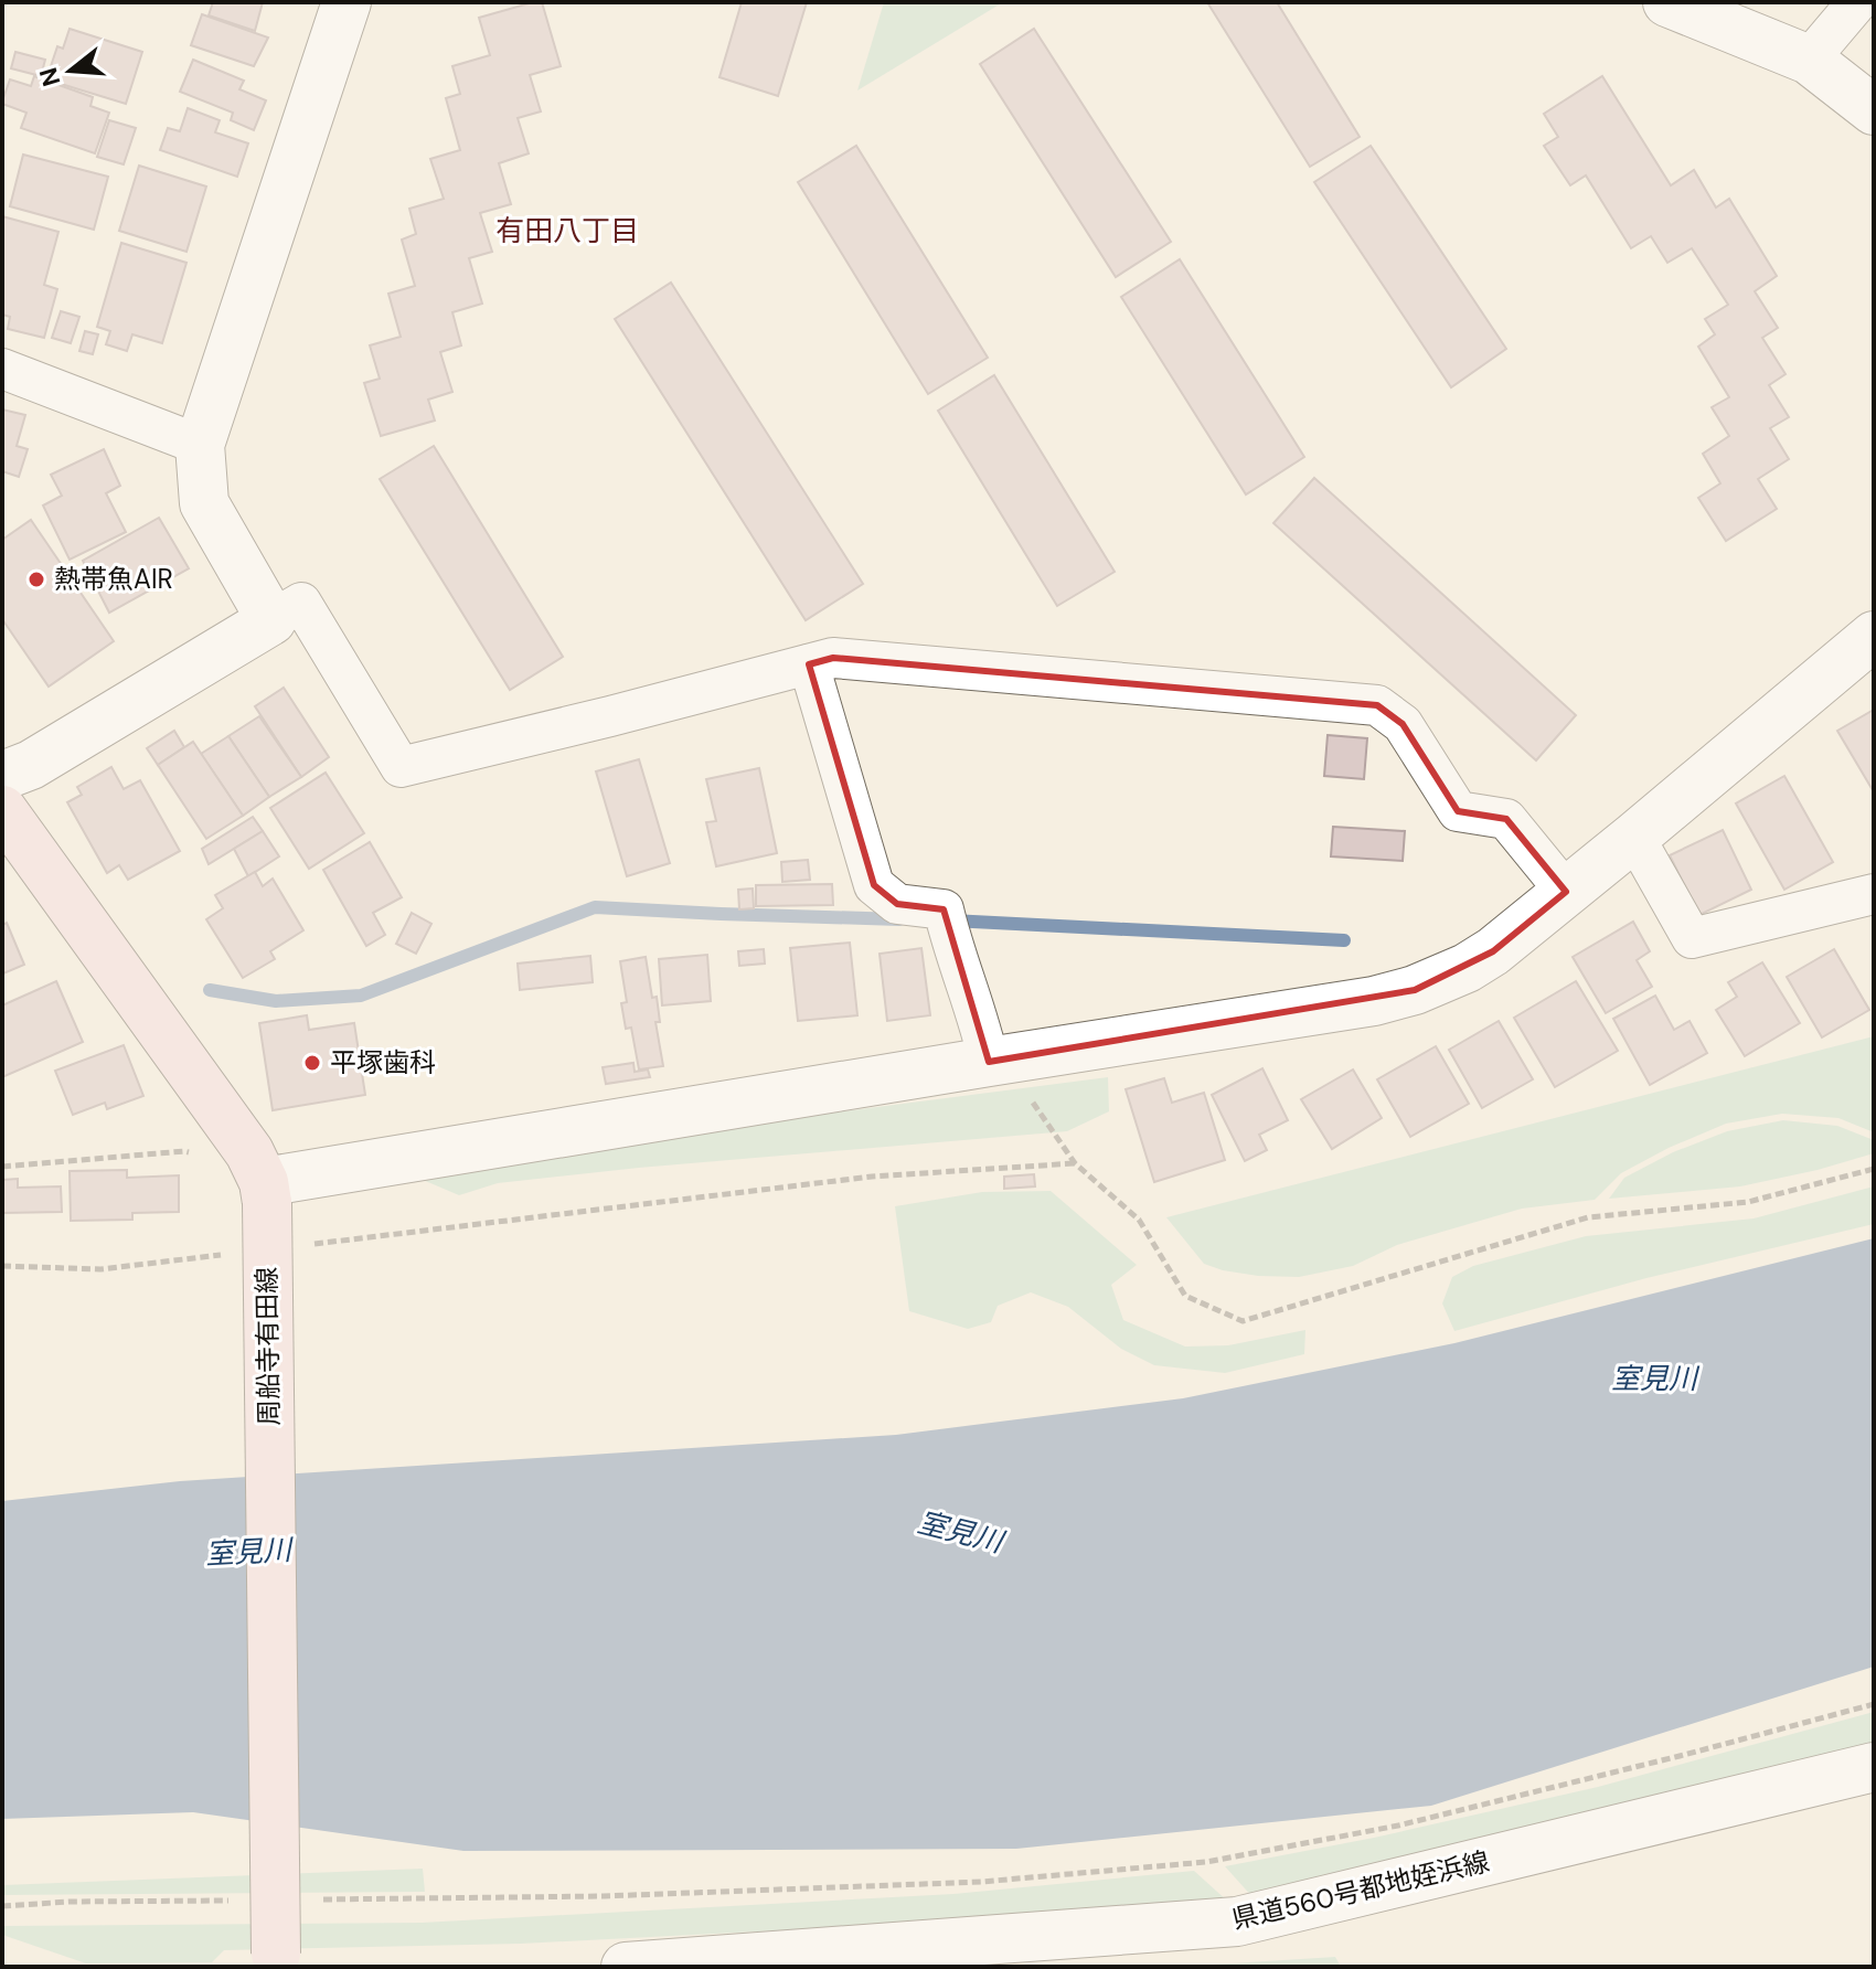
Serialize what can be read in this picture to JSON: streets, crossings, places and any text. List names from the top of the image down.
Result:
{
  "streets": {
    "main road": ["周船寺有田線"],
    "street": ["県道560号都地姪浜線"]
  },
  "districts": ["有田八丁目"],
  "water": ["室見川"],
  "places": ["熱帯魚AIR", "平塚歯科"],
  "north": "left"
}
